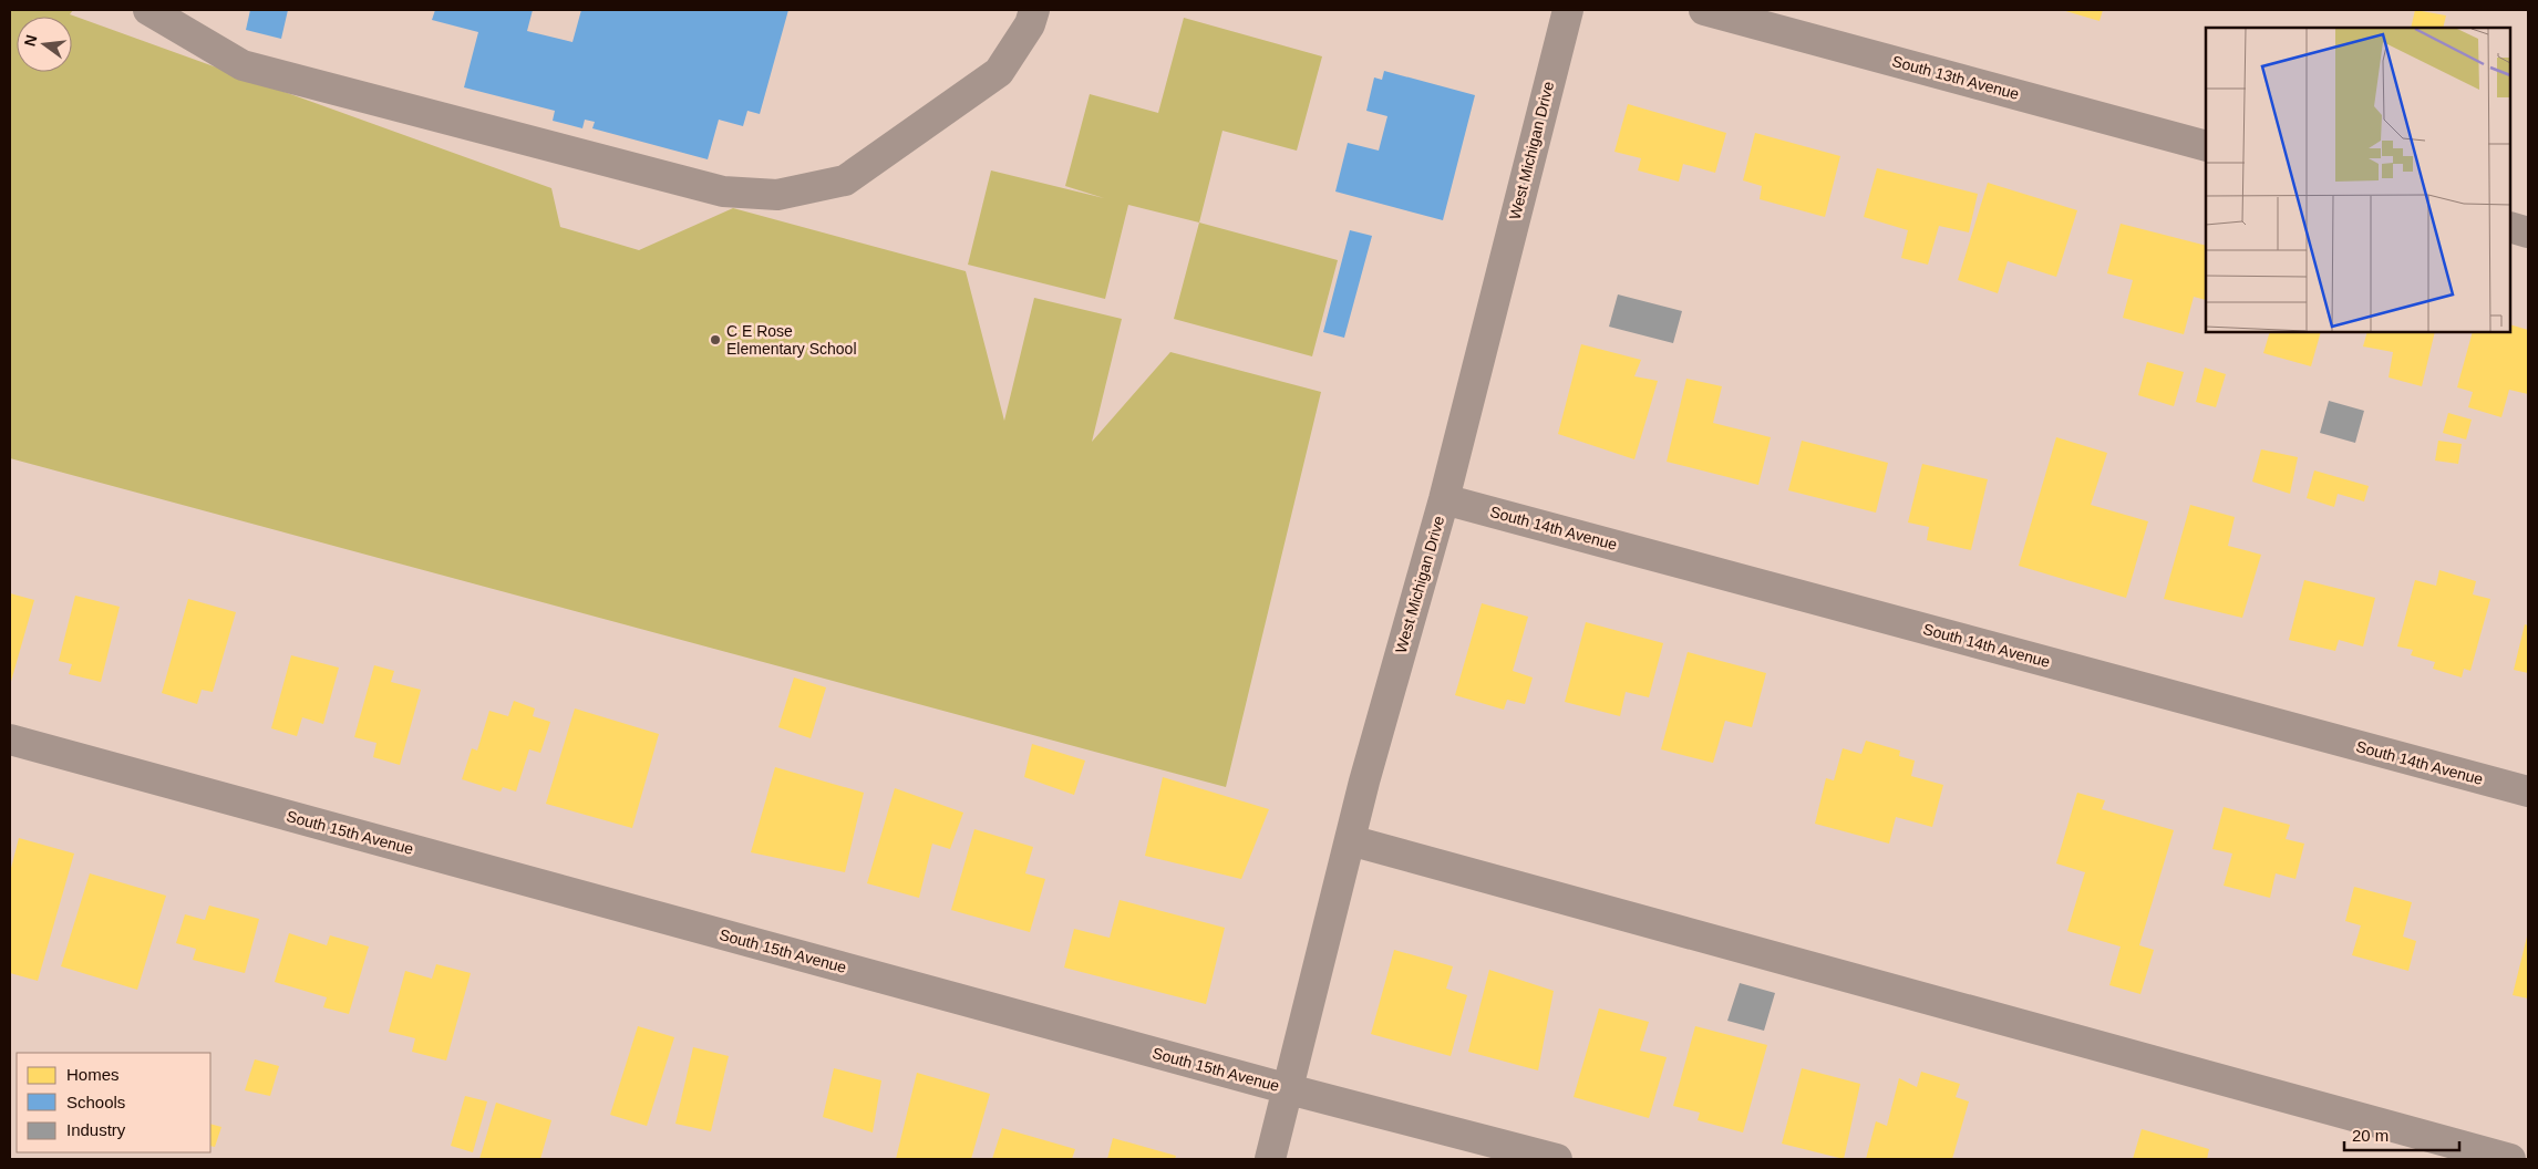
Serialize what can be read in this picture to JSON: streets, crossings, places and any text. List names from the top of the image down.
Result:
{
  "streets": {
    "street": [
      "South 13th Avenue",
      "West Michigan Drive",
      "South 14th Avenue",
      "South 15th Avenue"
    ]
  },
  "crossings": [
    ["West Michigan Drive", "South 14th Avenue"],
    ["West Michigan Drive", "South 15th Avenue"]
  ],
  "places": ["C E Rose Elementary School"],
  "legend": ["Homes", "Schools", "Industry"],
  "scale_bar": "20 m",
  "north": "left"
}
